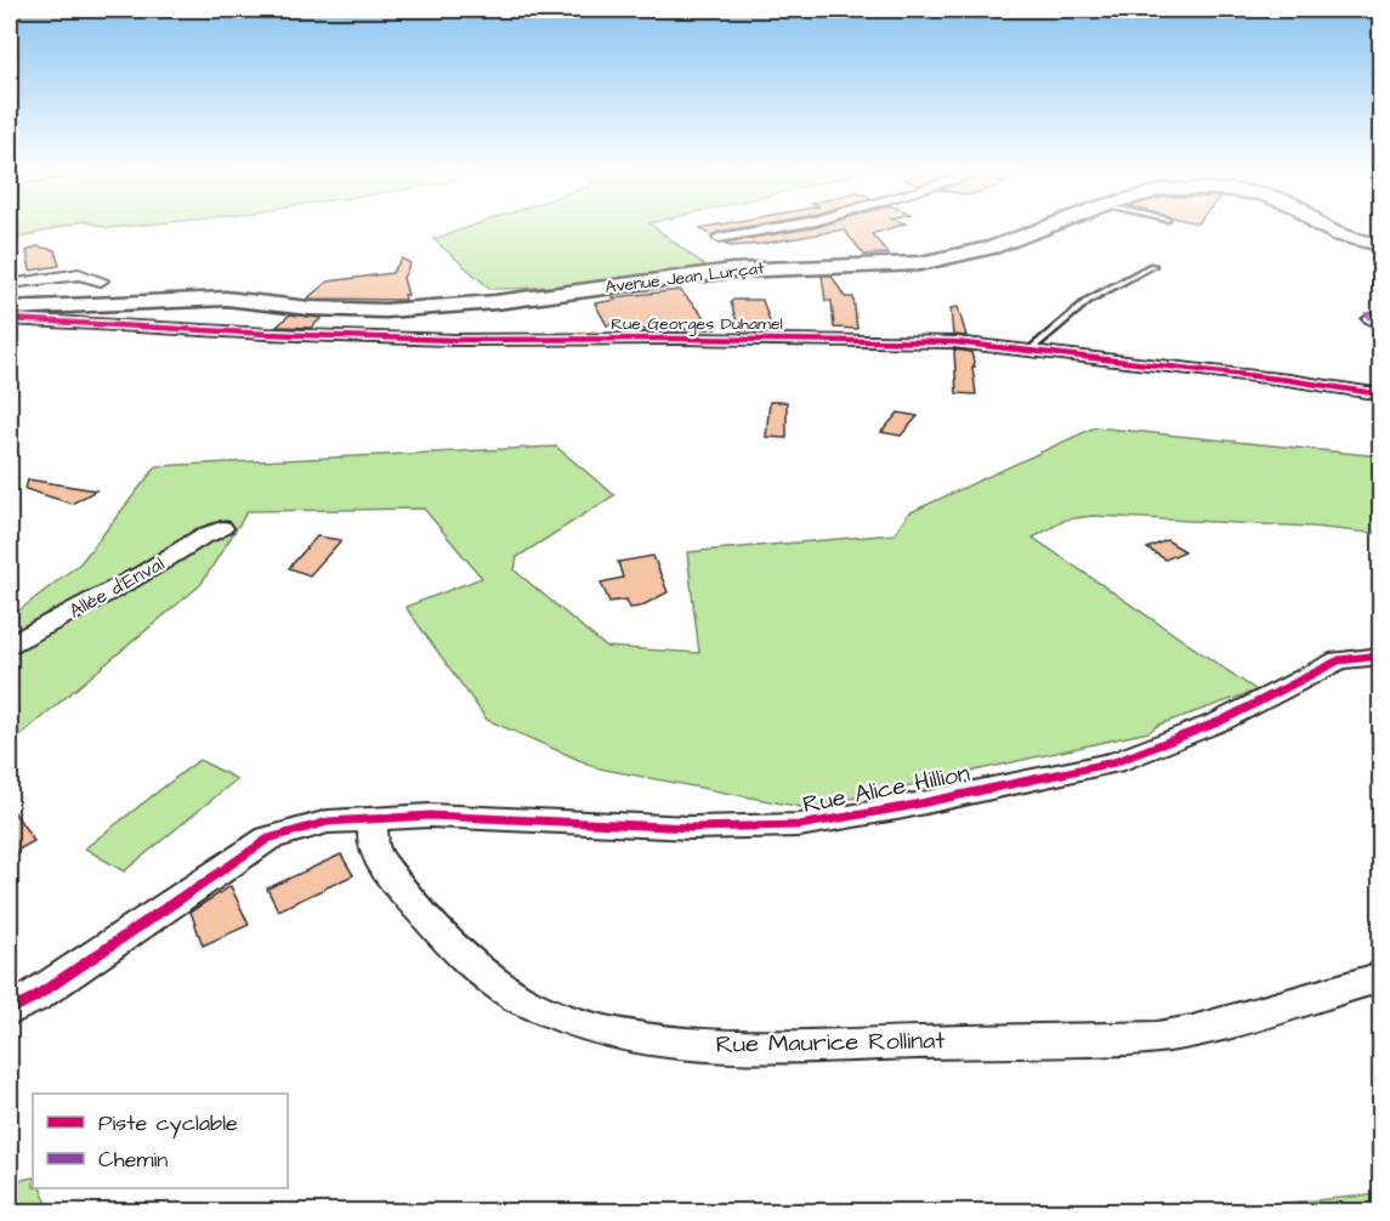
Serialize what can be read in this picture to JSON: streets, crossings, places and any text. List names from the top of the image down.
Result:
{
  "streets": {
    "main road": ["Avenue Jean Lurçat"],
    "street": [
      "Rue Georges Duhamel",
      "Allée d'Enval",
      "Rue Alice Hillion",
      "Rue Maurice Rollinat"
    ]
  },
  "crossings": [
    ["Rue Alice Hillion", "Rue Maurice Rollinat"]
  ],
  "legend": ["Piste cyclable", "Chemin"]
}
